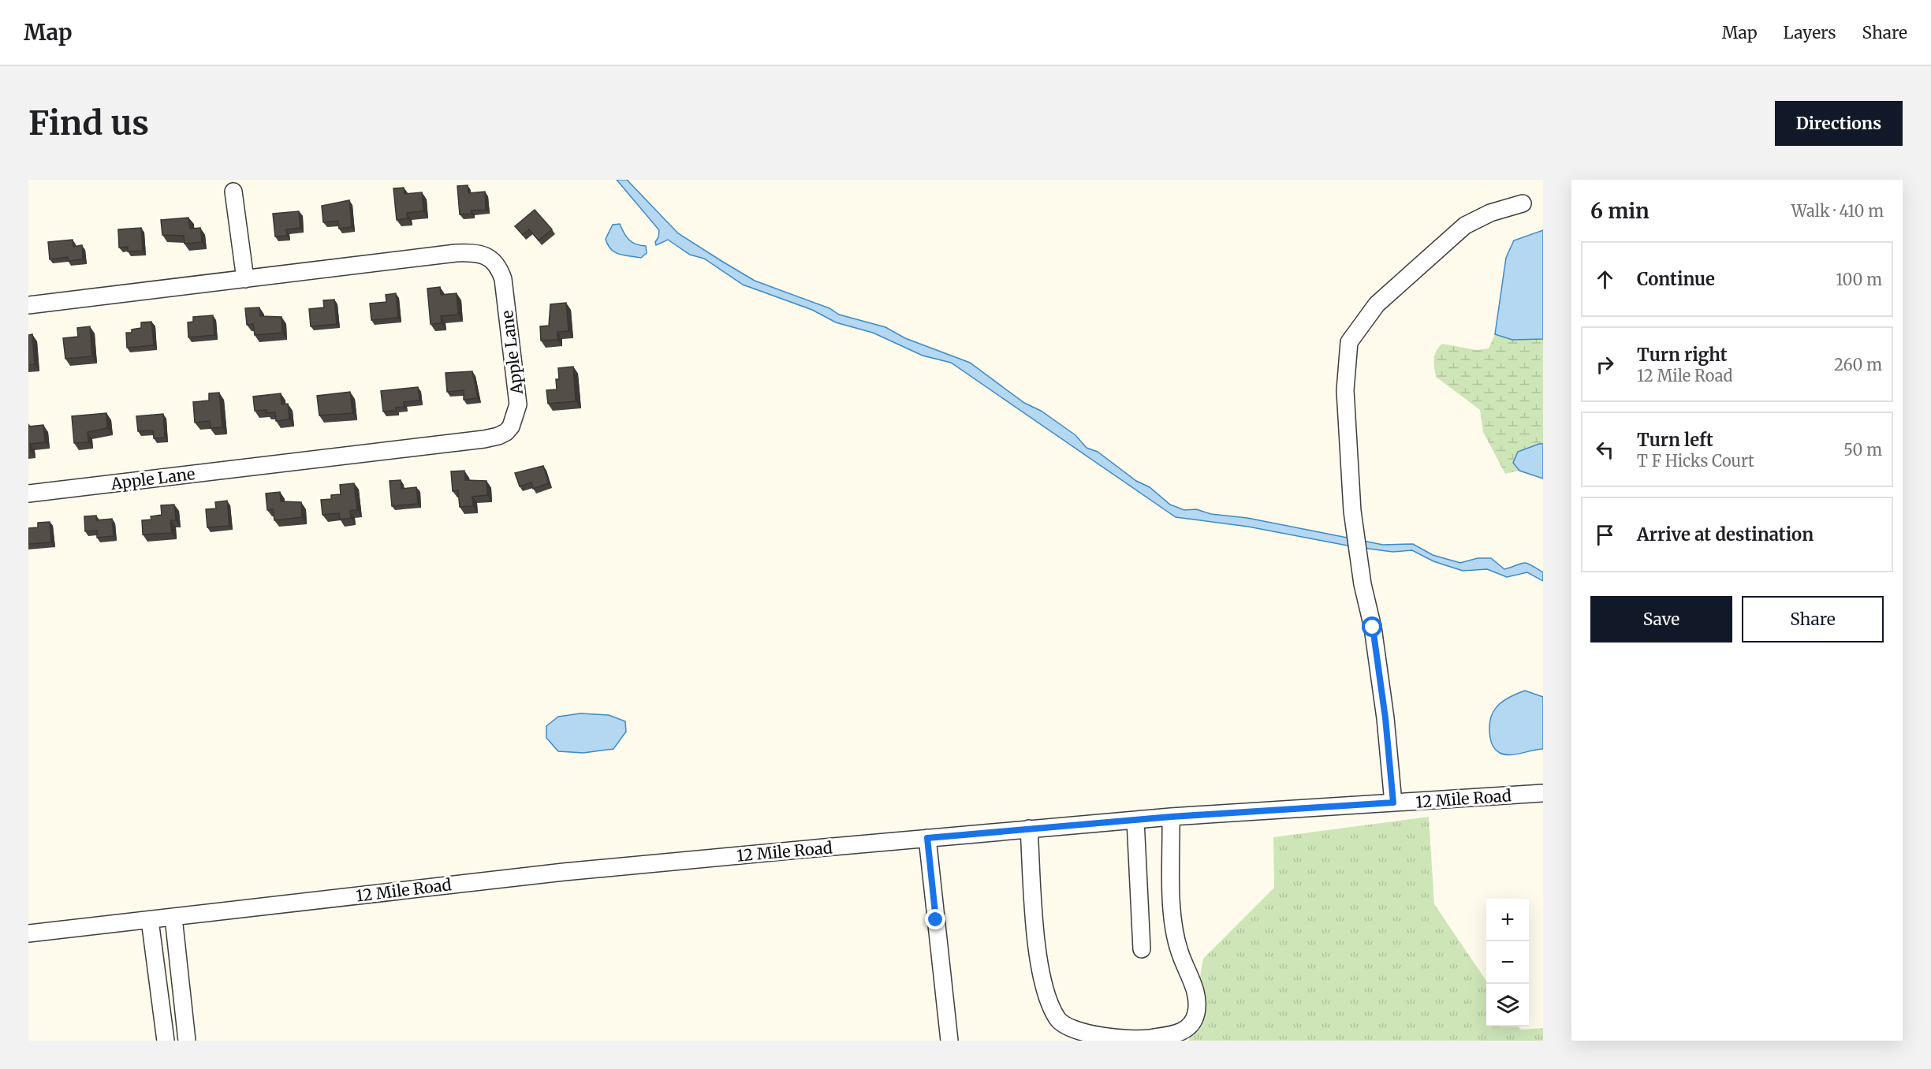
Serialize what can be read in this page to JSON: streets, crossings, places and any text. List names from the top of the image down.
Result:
{
  "streets": {
    "street": ["Apple Lane", "12 Mile Road"]
  },
  "page": {
    "header": "Map",
    "nav": ["Map", "Layers", "Share"],
    "buttons": [
      "Directions",
      ["Save", "Share"]
    ],
    "title": "Find us",
    "heading": ["6 min", "Walk · 410 m"],
    "list": [
      ["Continue", "100 m"],
      ["Turn right", "12 Mile Road", "260 m"],
      ["Turn left", "T F Hicks Court", "50 m"],
      "Arrive at destination"
    ],
    "map_buttons": ["+", "−"]
  }
}
